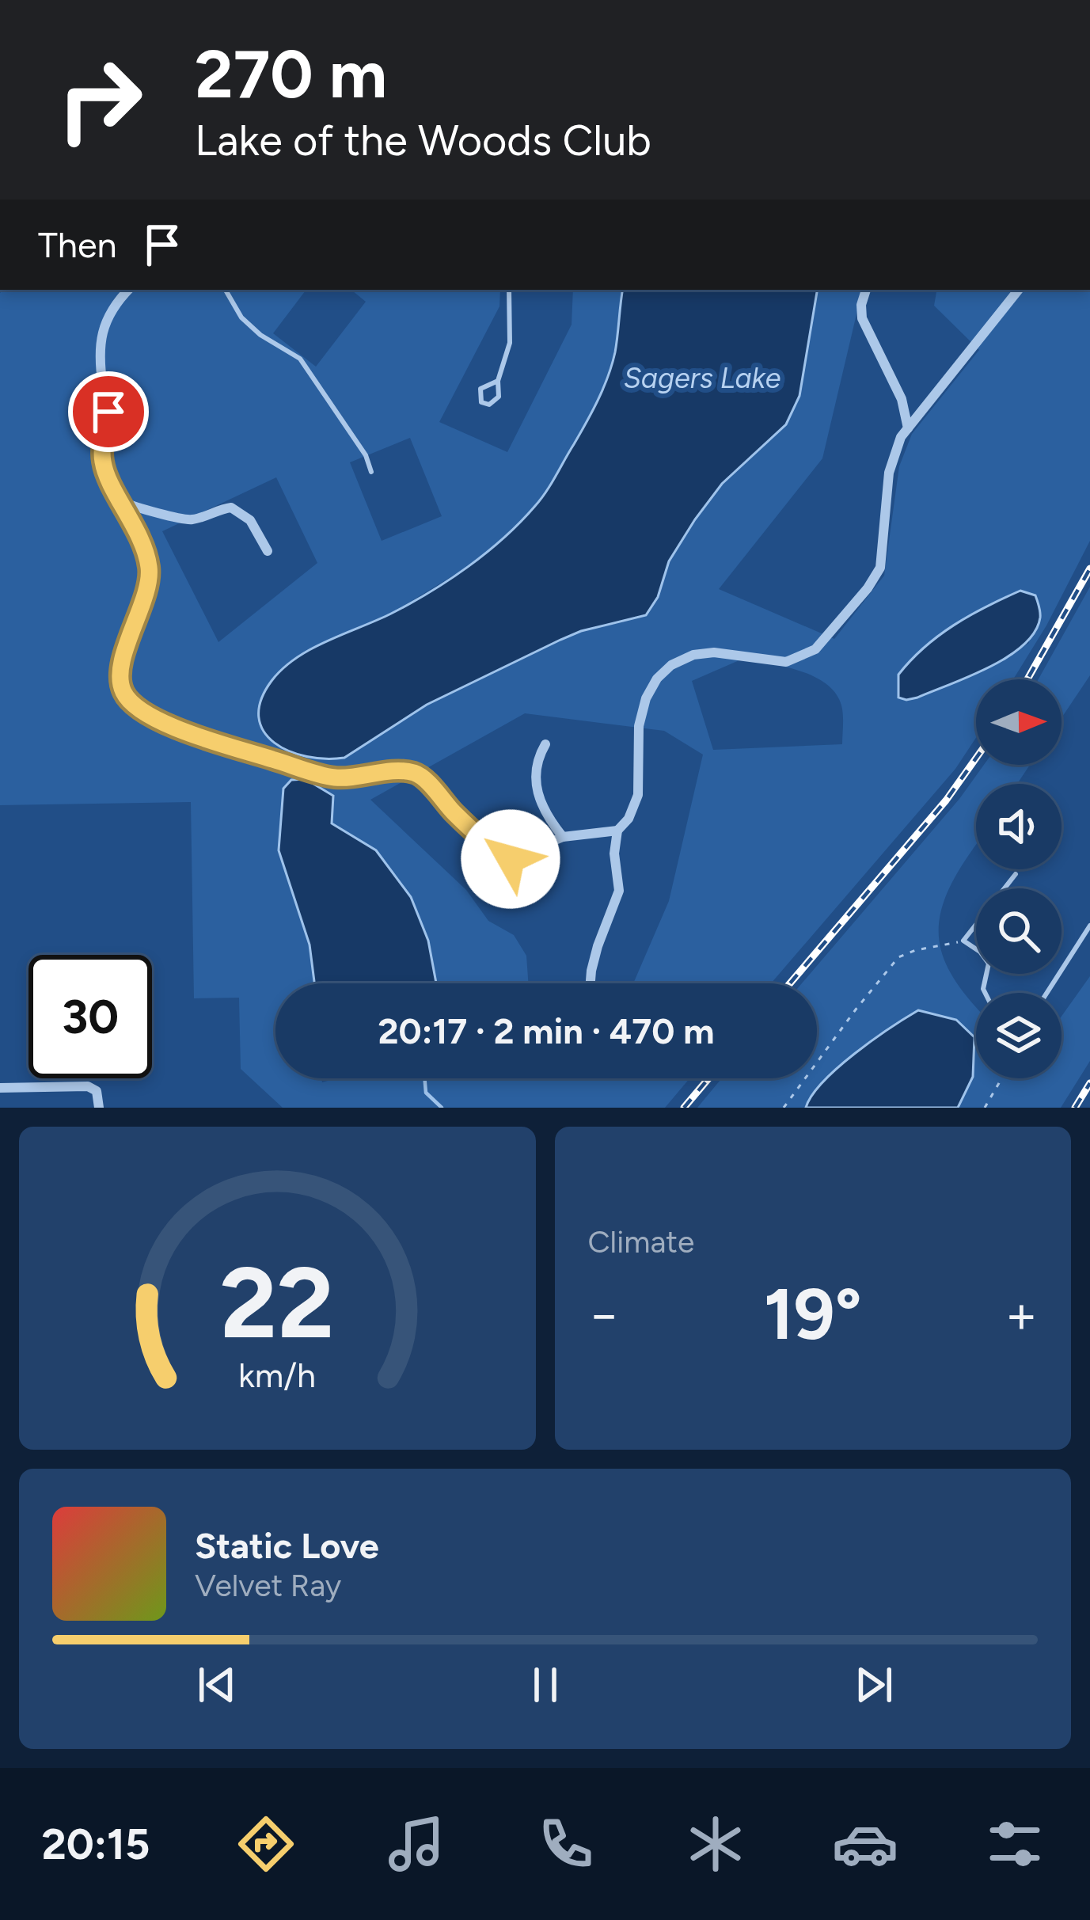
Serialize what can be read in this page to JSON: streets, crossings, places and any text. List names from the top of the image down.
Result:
{
  "water": ["Sagers Lake"],
  "north": "right",
  "page": {
    "turn": ["270 m", "Lake of the Woods Club"],
    "then": "Then",
    "limit": "30",
    "trip": "20:17 · 2 min · 470 m",
    "tile": "Climate",
    "heat": ["−", "19°", "+"],
    "song": ["Static Love", "Velvet Ray"],
    "tabs": "20:15",
    "gauge": ["22", "km/h"]
  }
}
